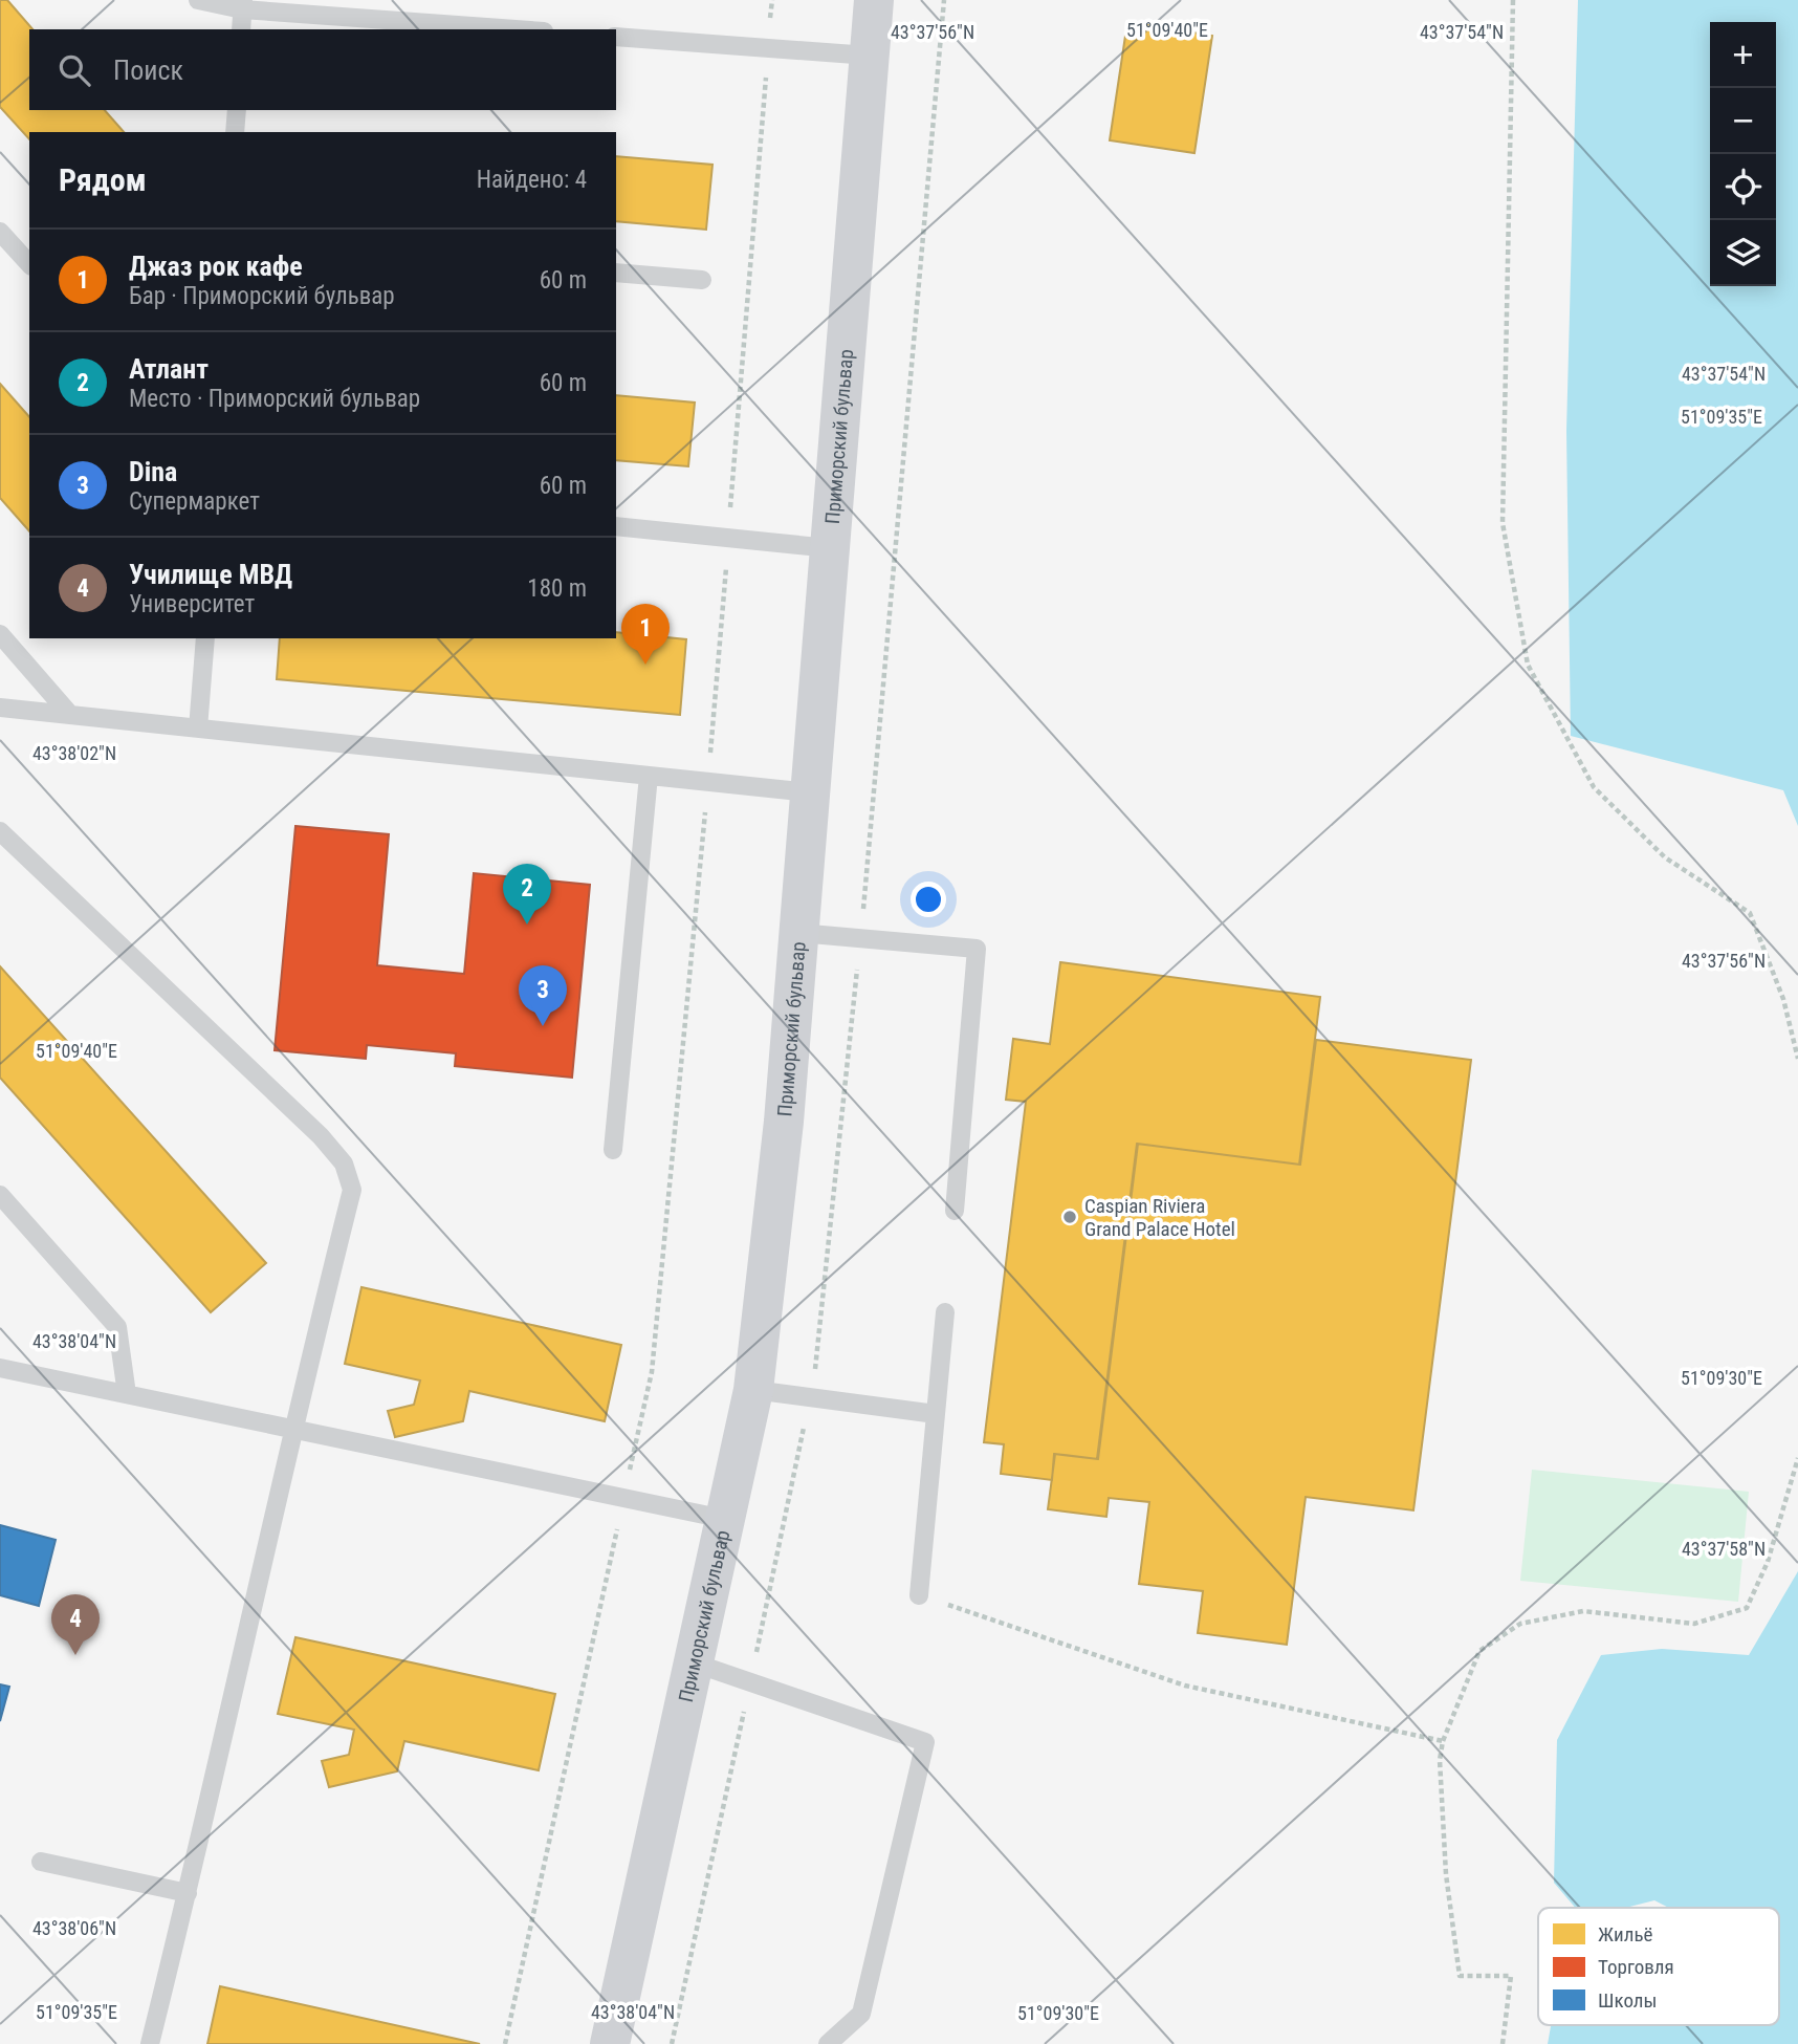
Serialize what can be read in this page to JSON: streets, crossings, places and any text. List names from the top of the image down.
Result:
{
  "streets": {
    "street": ["Приморский бульвар"]
  },
  "places": ["Caspian Riviera Grand Palace Hotel"],
  "legend": ["Жильё", "Торговля", "Школы"],
  "page": {
    "map_buttons": ["+", "−"],
    "search": "Поиск",
    "heading": ["Рядом", "Найдено: 4"],
    "list": [
      {
        "mark": "1",
        "name": "Джаз рок кафе",
        "note": "Бар · Приморский бульвар",
        "value": "60 m"
      },
      {
        "mark": "2",
        "name": "Атлант",
        "note": "Место · Приморский бульвар",
        "value": "60 m"
      },
      {
        "mark": "3",
        "name": "Dina",
        "note": "Супермаркет",
        "value": "60 m"
      },
      {
        "mark": "4",
        "name": "Училище МВД",
        "note": "Университет",
        "value": "180 m"
      }
    ],
    "pins": [
      "1",
      "2",
      "3",
      "4"
    ]
  },
  "coordinates": [
    "51°09'40\"E",
    "43°37'56\"N",
    "43°37'54\"N",
    "51°09'35\"E",
    "43°38'02\"N",
    "43°38'04\"N",
    "51°09'30\"E",
    "43°37'58\"N",
    "43°38'06\"N"
  ]
}
